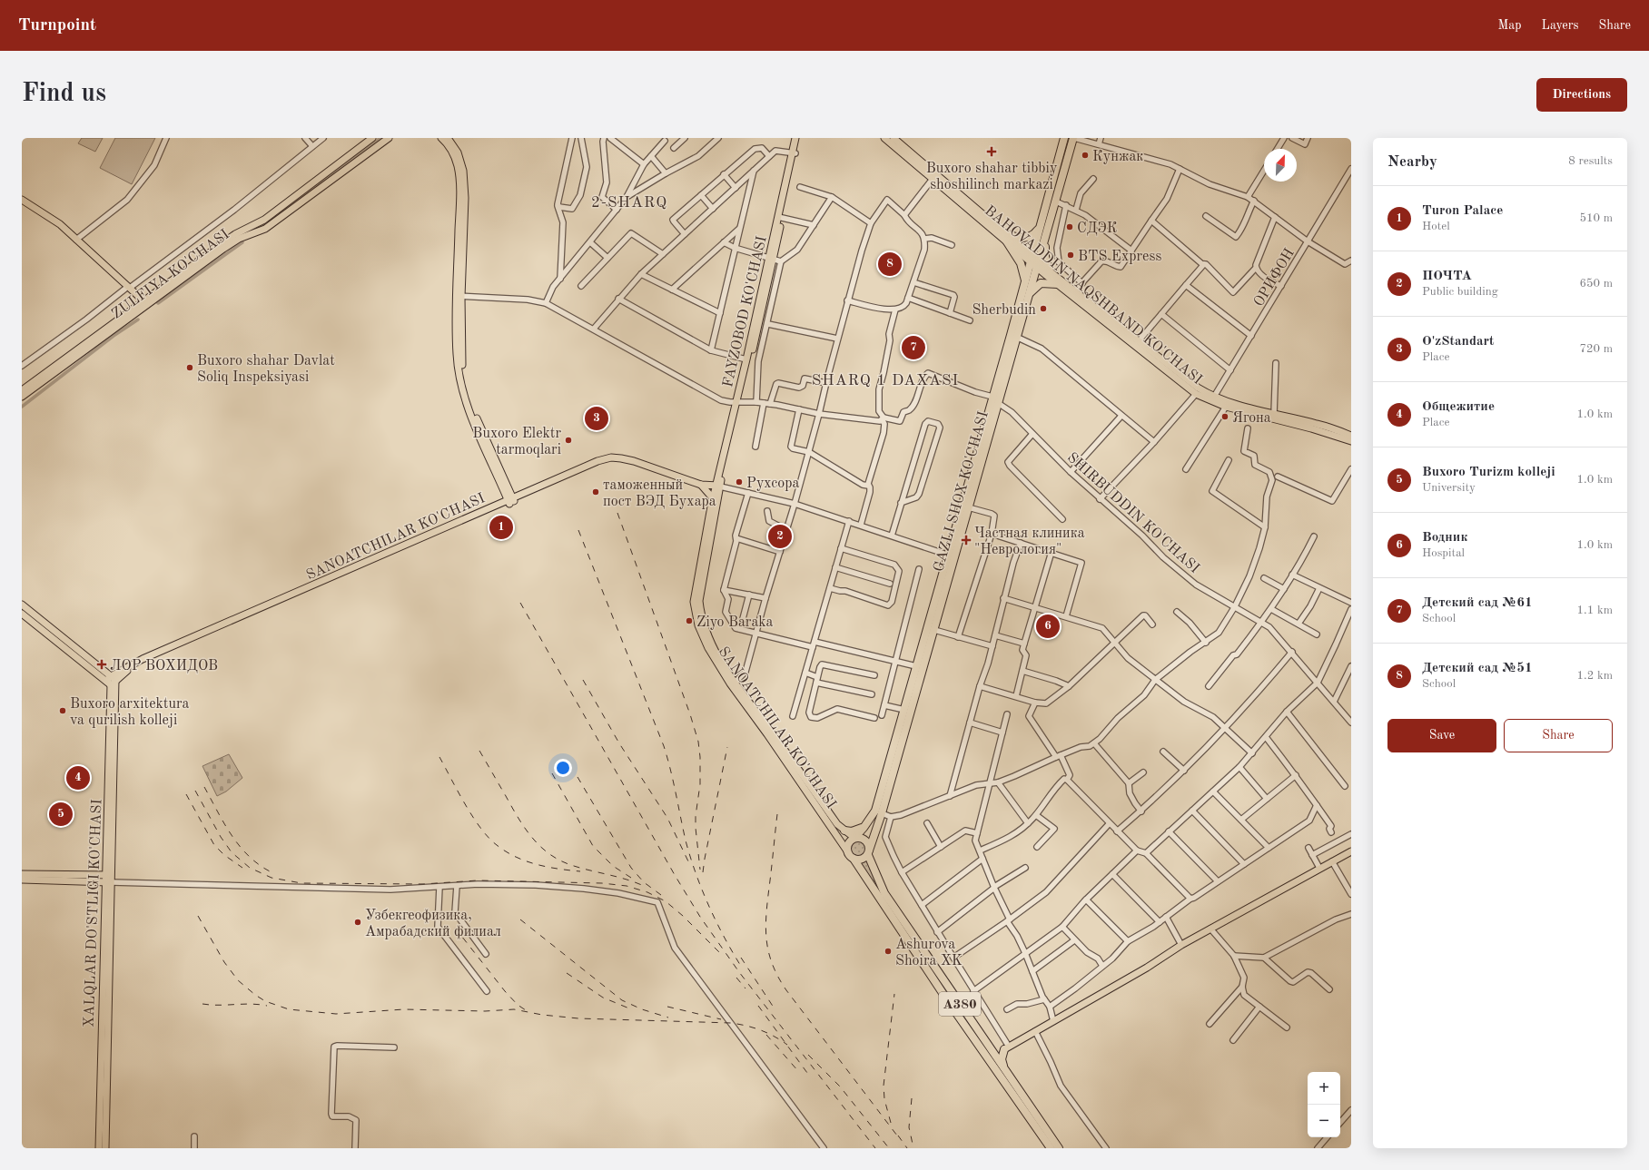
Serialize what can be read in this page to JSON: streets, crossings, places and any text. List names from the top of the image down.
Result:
{
  "streets": {
    "highway": ["GAZLI SHOX KO'CHASI", "A380"],
    "main road": [
      "ZULFIYA KO'CHASI",
      "BAHOVADDIN NAQSHBAND KO'CHASI",
      "FAYZOBOD KO'CHASI",
      "SANOATCHILAR KO'CHASI",
      "XALQLAR DO'STLIGI KO'CHASI"
    ],
    "street": ["ОРИФОН", "SHIRBUDDIN KO'CHASI"]
  },
  "crossings": [
    ["ОРИФОН", "BAHOVADDIN NAQSHBAND KO'CHASI"],
    ["BAHOVADDIN NAQSHBAND KO'CHASI", "GAZLI SHOX KO'CHASI"],
    ["FAYZOBOD KO'CHASI", "SANOATCHILAR KO'CHASI"],
    ["GAZLI SHOX KO'CHASI", "SHIRBUDDIN KO'CHASI"],
    ["GAZLI SHOX KO'CHASI", "SANOATCHILAR KO'CHASI"],
    ["GAZLI SHOX KO'CHASI", "A380"],
    ["SANOATCHILAR KO'CHASI", "XALQLAR DO'STLIGI KO'CHASI"],
    ["SANOATCHILAR KO'CHASI", "A380"]
  ],
  "districts": ["2-SHARQ", "SHARQ 1 DAXASI"],
  "places": {
    "health": ["Buxoro shahar tibbiy shoshilinch markazi", "Частная клиника \"Неврология\"", "ЛОР ВОХИДОВ"],
    "other": [
      "Кунжак",
      "СДЭК",
      "BTS Express",
      "Sherbudin",
      "Buxoro shahar Davlat Soliq Inspeksiyasi",
      "Ягона",
      "Buxoro Elektr tarmoqlari",
      "Рухсора",
      "таможенный пост ВЭД Бухара",
      "Ziyo Baraka",
      "Buxoro arxitektura va qurilish kolleji",
      "Узбекгеофизика, Амрабадский филиал",
      "Ashurova Shoira XK"
    ]
  },
  "north": "top right",
  "page": {
    "header": "Turnpoint",
    "nav": ["Map", "Layers", "Share"],
    "buttons": [
      "Directions",
      ["Save", "Share"]
    ],
    "title": "Find us",
    "heading": ["Nearby", "8 results"],
    "list": [
      {
        "mark": "1",
        "name": "Turon Palace",
        "note": "Hotel",
        "value": "510 m"
      },
      {
        "mark": "2",
        "name": "ПОЧТА",
        "note": "Public building",
        "value": "650 m"
      },
      {
        "mark": "3",
        "name": "O'zStandart",
        "note": "Place",
        "value": "720 m"
      },
      {
        "mark": "4",
        "name": "Общежитие",
        "note": "Place",
        "value": "1.0 km"
      },
      {
        "mark": "5",
        "name": "Buxoro Turizm kolleji",
        "note": "University",
        "value": "1.0 km"
      },
      {
        "mark": "6",
        "name": "Водник",
        "note": "Hospital",
        "value": "1.0 km"
      },
      {
        "mark": "7",
        "name": "Детский сад №61",
        "note": "School",
        "value": "1.1 km"
      },
      {
        "mark": "8",
        "name": "Детский сад №51",
        "note": "School",
        "value": "1.2 km"
      }
    ],
    "pins": [
      "8",
      "7",
      "3",
      "1",
      "2",
      "6",
      "4",
      "5"
    ],
    "map_buttons": ["+", "−"]
  }
}
